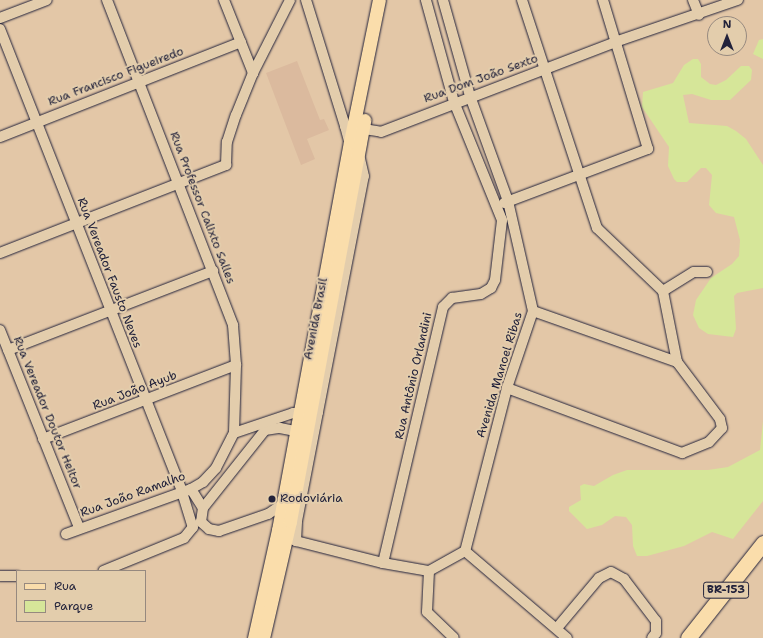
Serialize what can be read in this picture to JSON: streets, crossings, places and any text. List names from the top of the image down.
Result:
{
  "streets": {
    "highway": ["BR-153"],
    "main road": ["Avenida Brasil"],
    "street": [
      "Rua Francisco Figueiredo",
      "Rua Dom João Sexto",
      "Rua Professor Calixto Salles",
      "Rua Vereador Fausto Neves",
      "Avenida Manoel Ribas",
      "Rua Antônio Orlandini",
      "Rua João Ayub",
      "Rua Vereador Doutor Heitor",
      "Rua João Ramalho"
    ]
  },
  "crossings": [
    ["Rua Francisco Figueiredo", "Rua Professor Calixto Salles"],
    ["Rua Francisco Figueiredo", "Rua Vereador Fausto Neves"],
    ["Rua Dom João Sexto", "Avenida Brasil"],
    ["Rua Dom João Sexto", "Avenida Manoel Ribas"],
    ["Rua Professor Calixto Salles", "Rua João Ayub"],
    ["Rua Professor Calixto Salles", "Rua João Ramalho"],
    ["Rua Vereador Fausto Neves", "Rua João Ayub"],
    ["Rua Vereador Fausto Neves", "Rua João Ramalho"],
    ["Avenida Manoel Ribas", "Rua Antônio Orlandini"],
    ["Rua João Ayub", "Rua Vereador Doutor Heitor"],
    ["Rua Vereador Doutor Heitor", "Rua João Ramalho"]
  ],
  "places": ["Rodoviária"],
  "legend": ["Rua", "Parque"],
  "north": "top"
}
